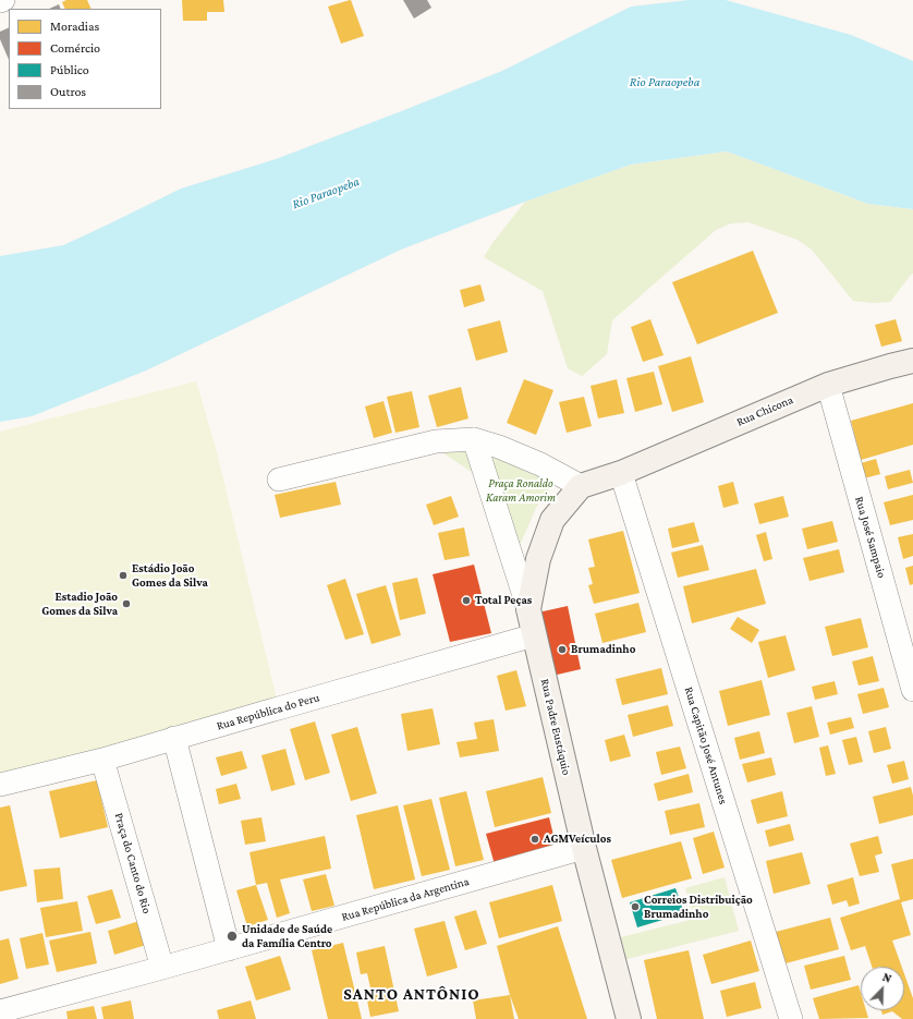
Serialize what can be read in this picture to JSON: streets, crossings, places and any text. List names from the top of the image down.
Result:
{
  "streets": {
    "main road": ["Rua Chicona", "Rua Padre Eustáquio"],
    "street": [
      "Rua José Sampaio",
      "Rua República do Peru",
      "Rua Capitão José Antunes",
      "Praça do Canto do Rio",
      "Rua República da Argentina"
    ]
  },
  "crossings": [
    ["Rua Chicona", "Rua José Sampaio"],
    ["Rua Chicona", "Rua Capitão José Antunes"],
    ["Rua República do Peru", "Rua Padre Eustáquio"],
    ["Rua República do Peru", "Praça do Canto do Rio"],
    ["Rua Padre Eustáquio", "Rua República da Argentina"],
    ["Praça do Canto do Rio", "Rua República da Argentina"]
  ],
  "districts": ["SANTO ANTÔNIO"],
  "water": ["Rio Paraopeba"],
  "parks": ["Praça Ronaldo Karam Amorim"],
  "places": [
    "Estádio João Gomes da Silva",
    "Total Peças",
    "Estadio João Gomes da Silva",
    "Brumadinho",
    "AGMVeículos",
    "Correios Distribuição Brumadinho",
    "Unidade de Saúde da Família Centro"
  ],
  "legend": [
    "Moradias",
    "Comércio",
    "Público",
    "Outros"
  ],
  "north": "top right"
}
